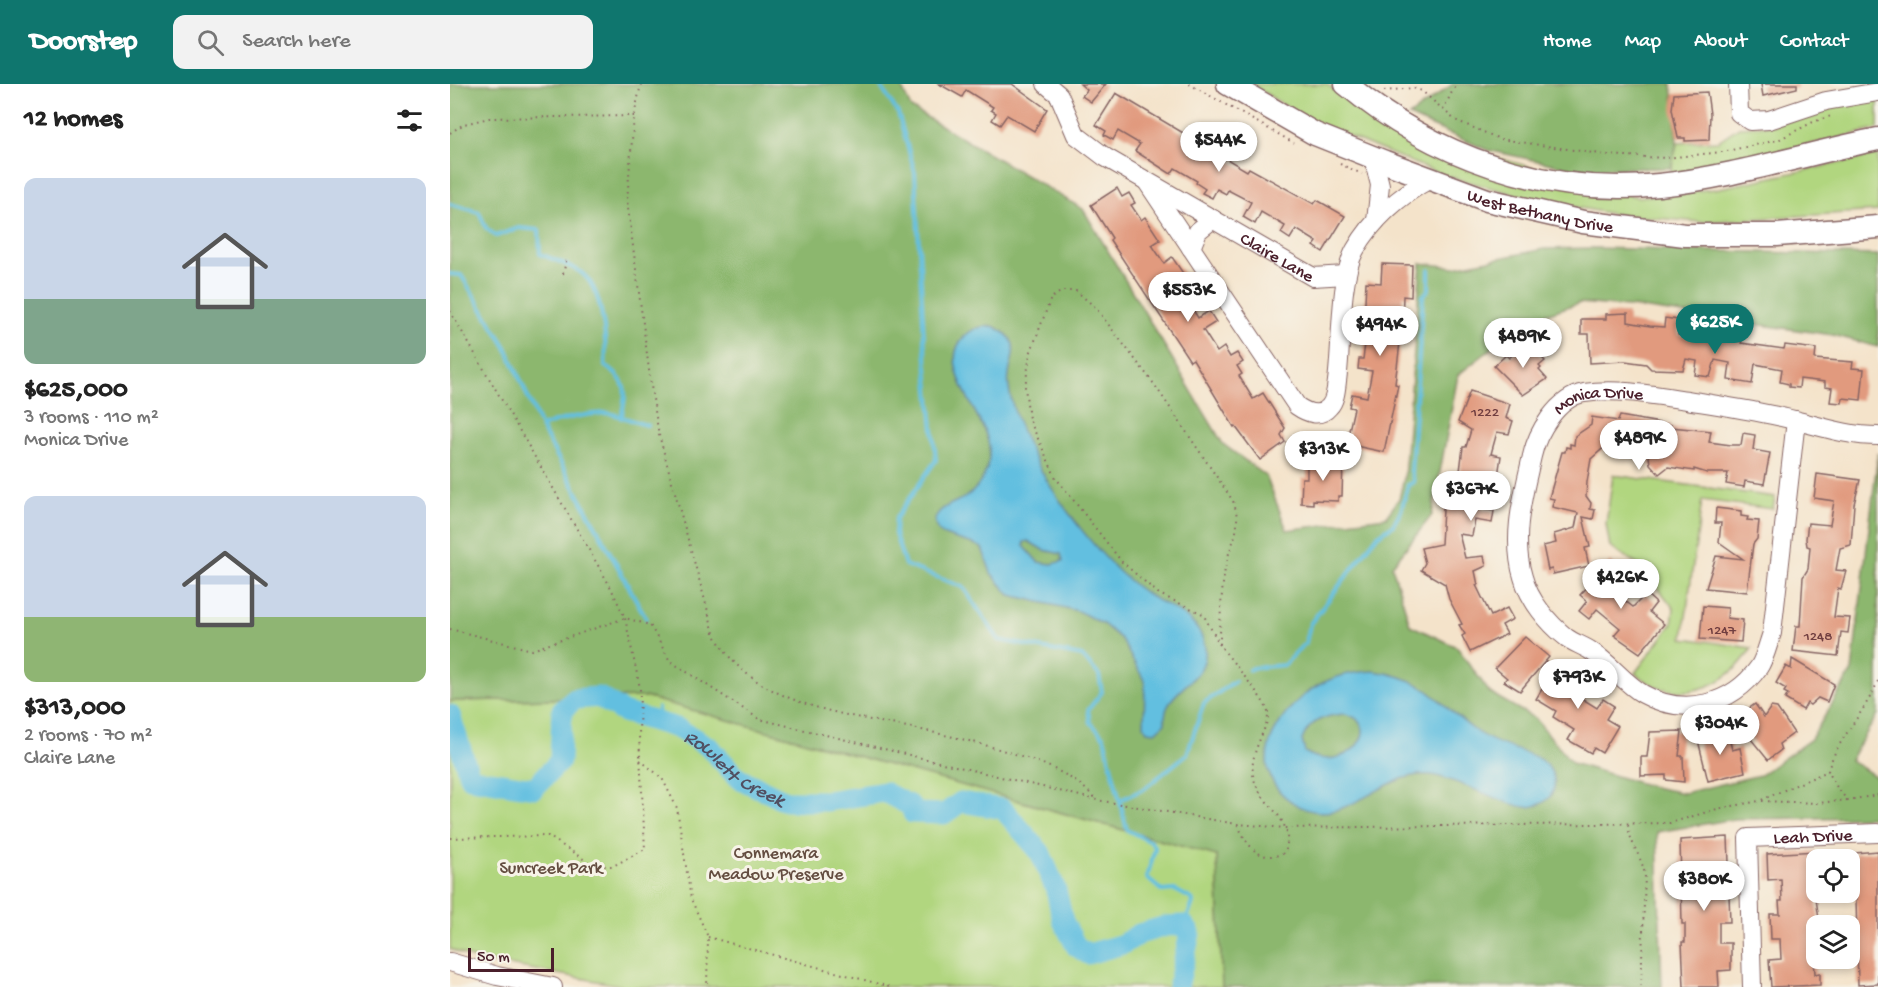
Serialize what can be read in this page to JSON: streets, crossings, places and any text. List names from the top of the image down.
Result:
{
  "streets": {
    "main road": ["West Bethany Drive"],
    "street": ["Claire Lane", "Monica Drive", "Leah Drive"]
  },
  "crossings": [
    ["West Bethany Drive", "Claire Lane"]
  ],
  "water": ["Rowlett Creek"],
  "parks": ["Connemara Meadow Preserve", "Suncreek Park"],
  "house_numbers": ["1222", "1247", "1248"],
  "scale_bar": "50 m",
  "page": {
    "header": "Doorstep",
    "search": "Search here",
    "nav": [
      "Home",
      "Map",
      "About",
      "Contact"
    ],
    "heading": "12 homes",
    "price": [
      "$544K",
      "$553K",
      "$625K",
      "$494K",
      "$489K",
      "$489K",
      "$313K",
      "$367K",
      "$426K",
      "$793K",
      "$304K",
      "$380K"
    ],
    "list": [
      {
        "name": "$625,000",
        "note": "3 rooms · 110 m² · Monica Drive"
      },
      {
        "name": "$313,000",
        "note": "2 rooms · 70 m² · Claire Lane"
      }
    ],
    "scale": "50 m"
  }
}
